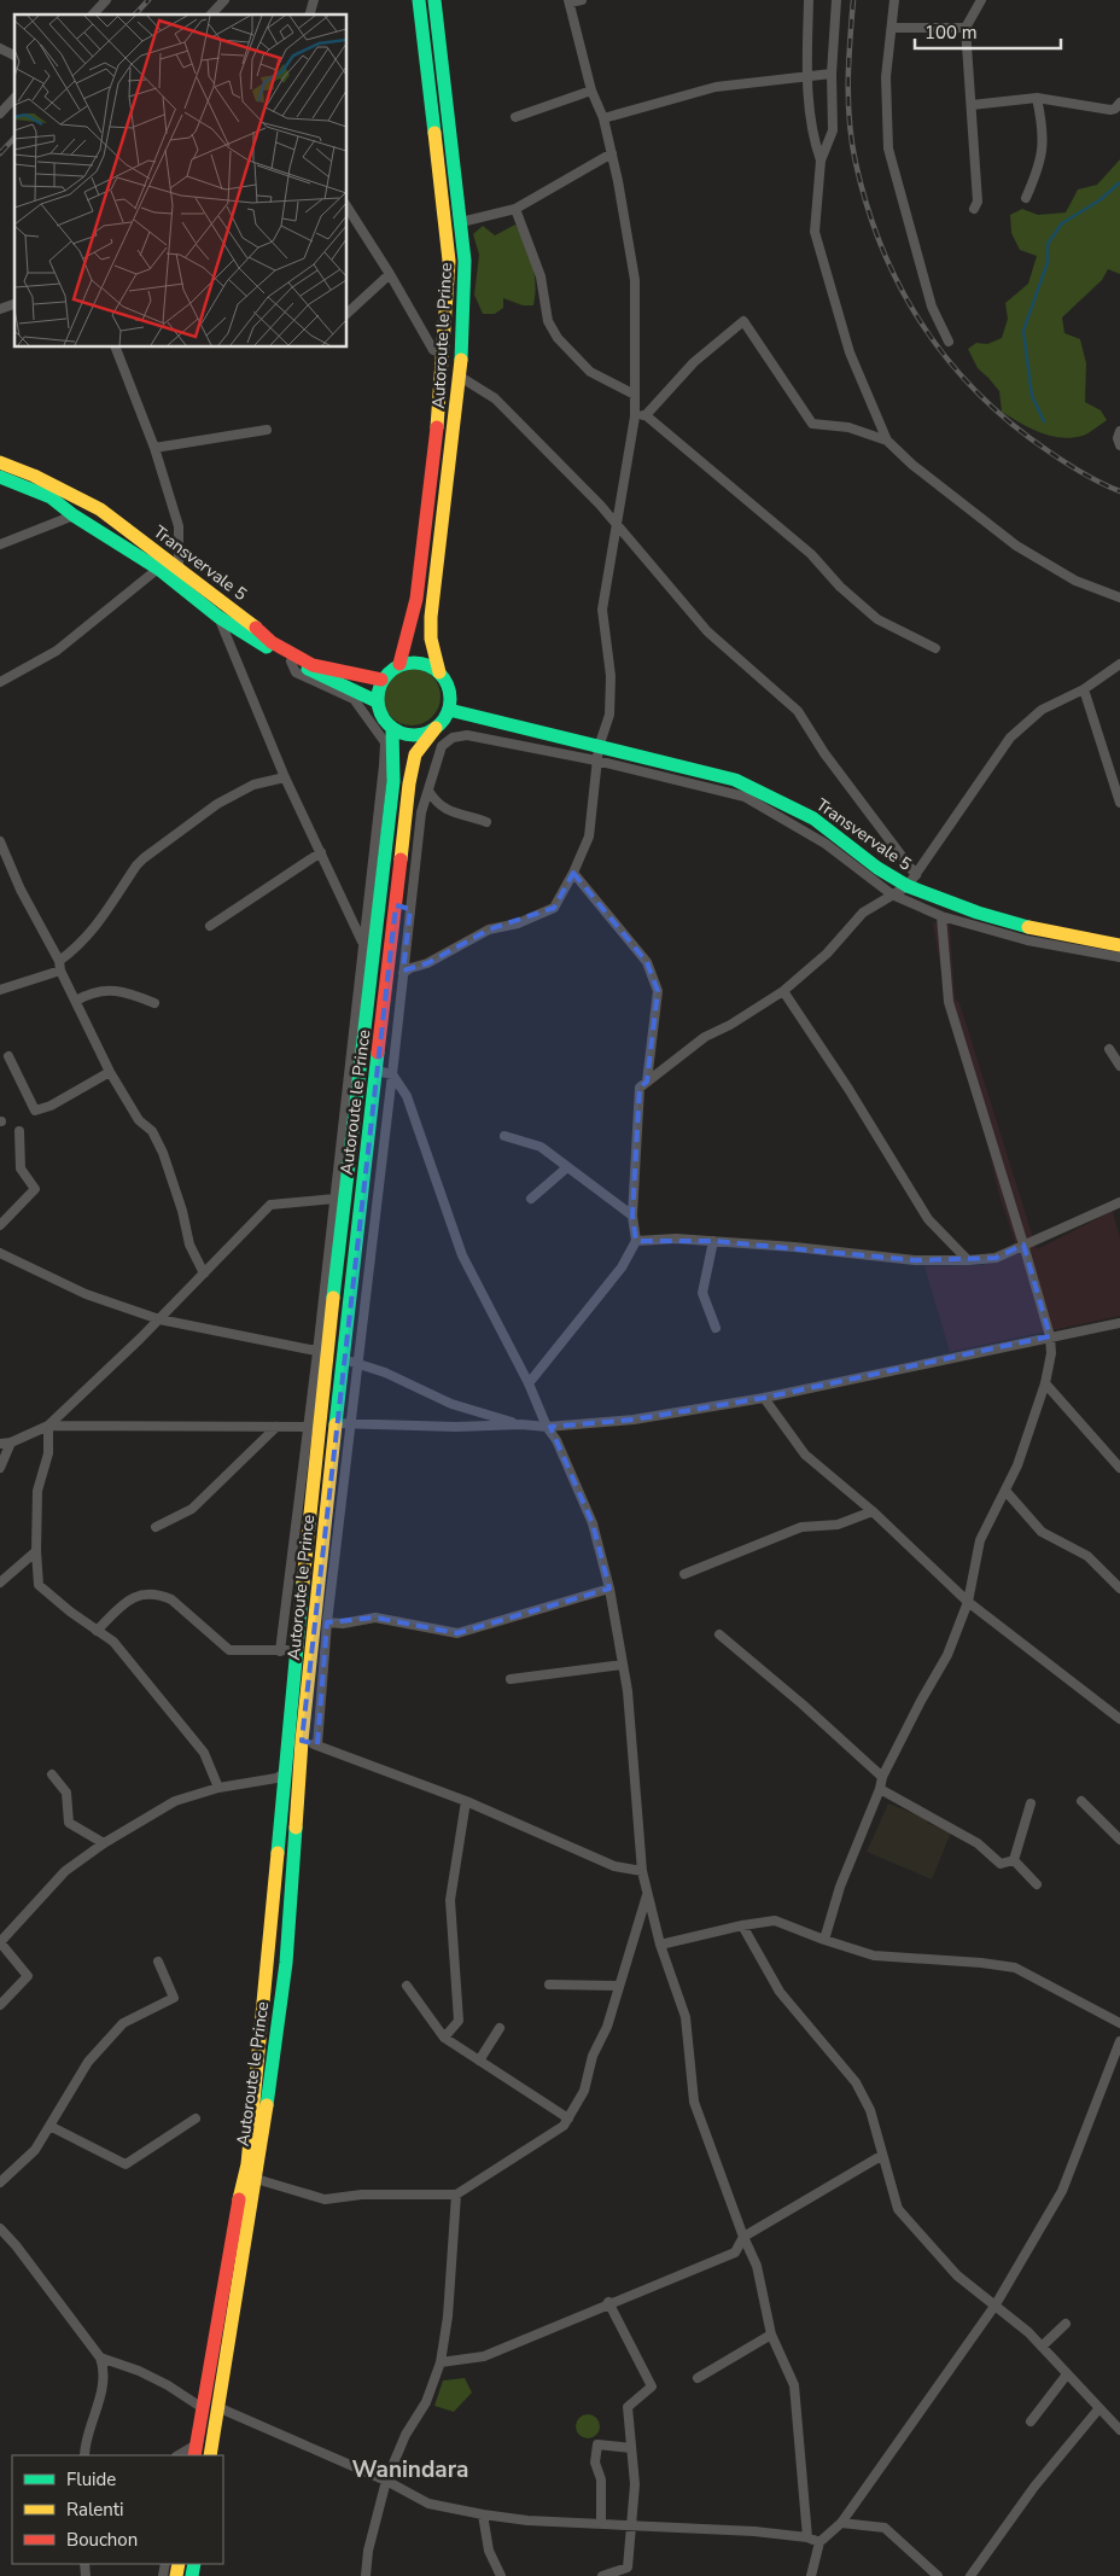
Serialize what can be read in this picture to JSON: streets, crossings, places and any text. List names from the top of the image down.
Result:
{
  "streets": {
    "main road": ["Autoroute le Prince", "Transvervale 5"]
  },
  "crossings": [
    ["Autoroute le Prince", "Transvervale 5"]
  ],
  "districts": ["Wanindara"],
  "legend": ["Fluide", "Ralenti", "Bouchon"],
  "scale_bar": "100 m"
}
